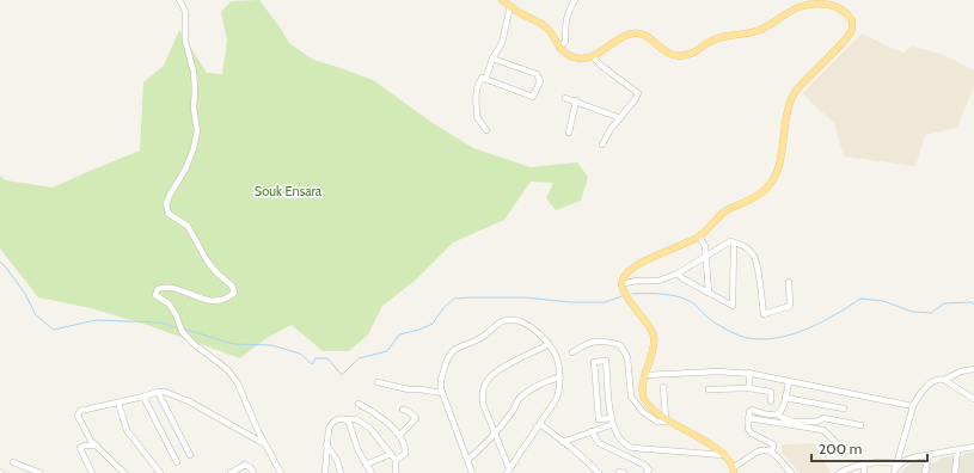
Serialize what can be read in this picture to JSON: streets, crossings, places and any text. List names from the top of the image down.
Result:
{
  "parks": ["Souk Ensara"],
  "scale_bar": "200 m"
}
